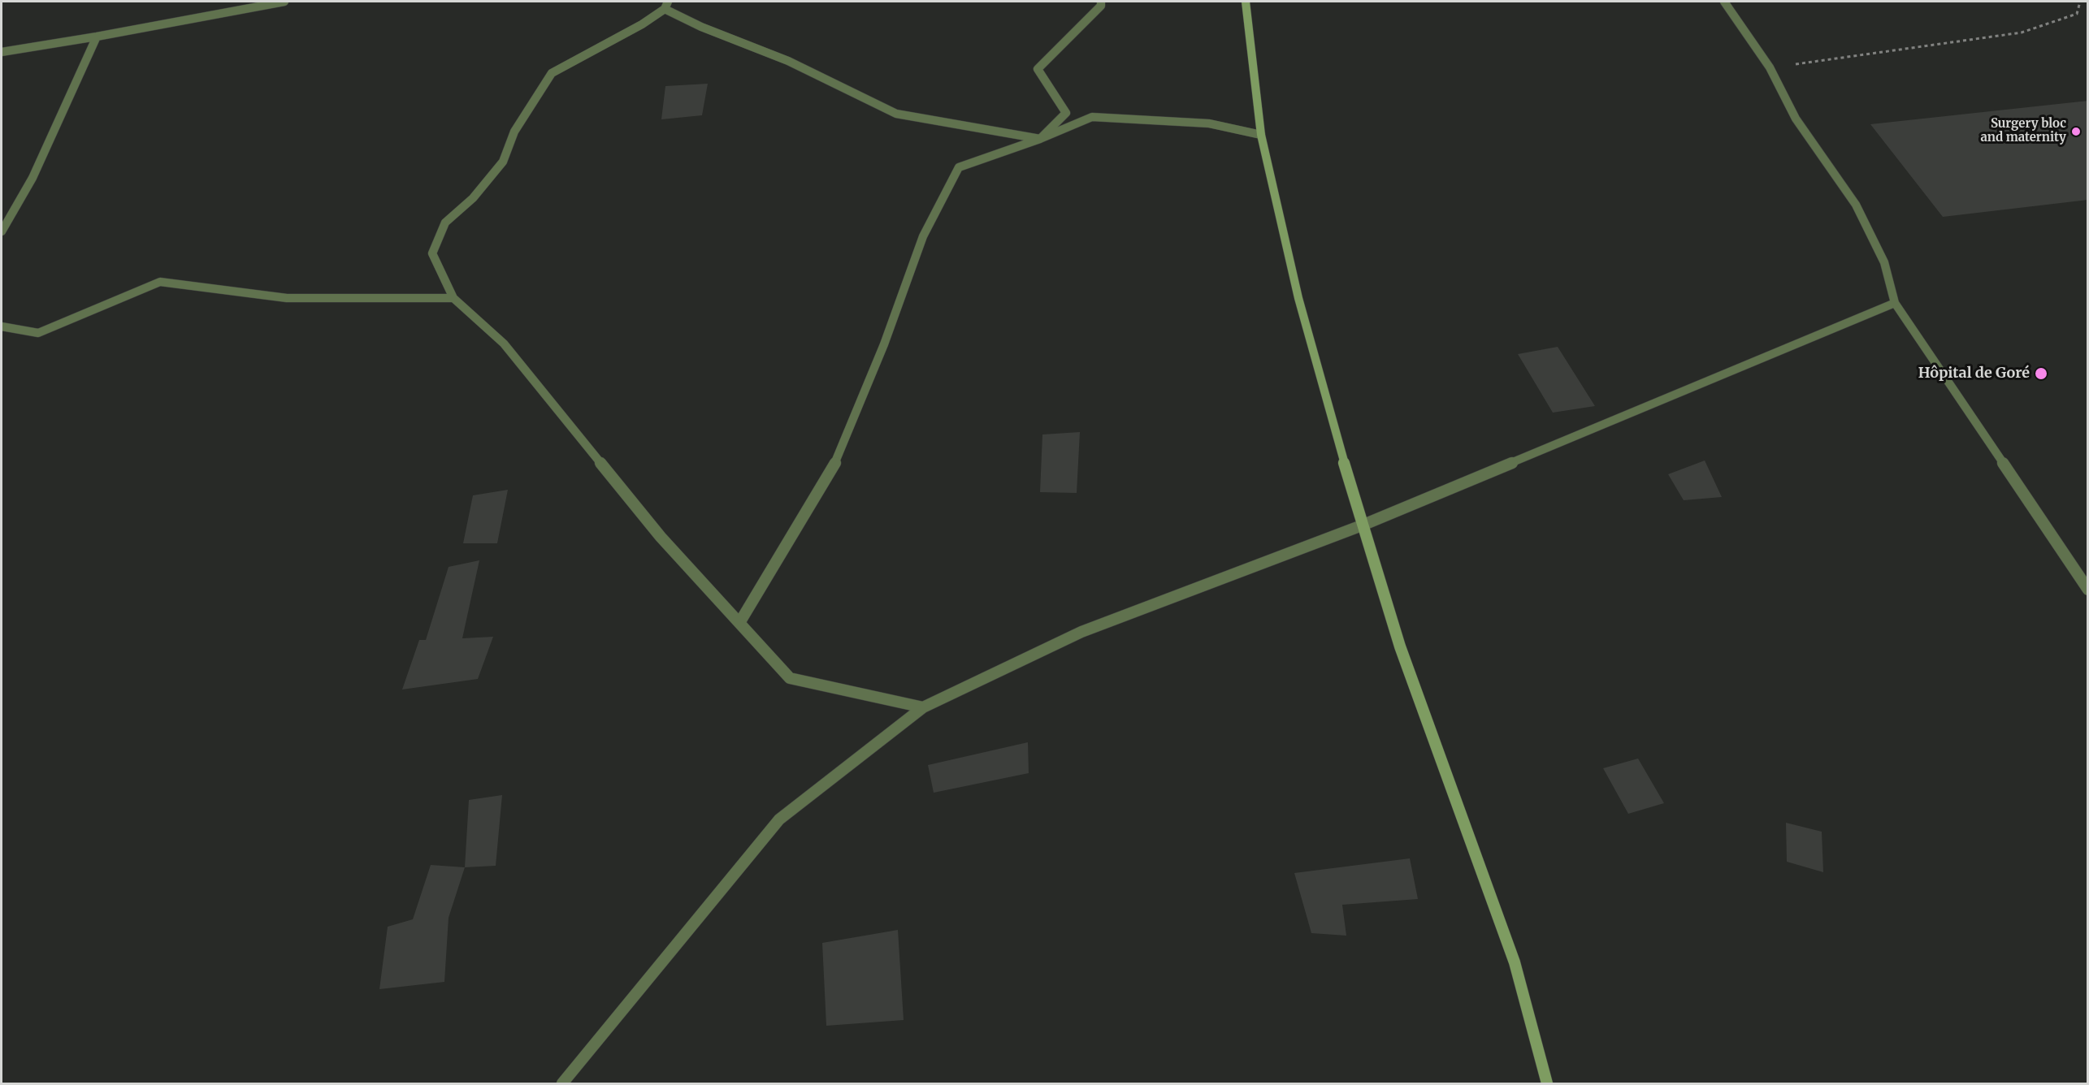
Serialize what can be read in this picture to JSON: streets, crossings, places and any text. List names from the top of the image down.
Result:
{
  "places": ["Surgery bloc and maternity", "Hôpital de Goré"]
}
